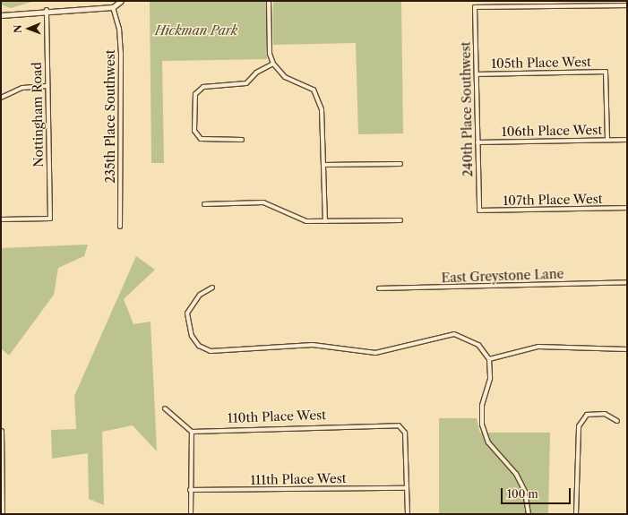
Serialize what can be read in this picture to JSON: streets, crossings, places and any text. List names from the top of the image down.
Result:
{
  "streets": {
    "street": [
      "105th Place West",
      "240th Place Southwest",
      "Nottingham Road",
      "235th Place Southwest",
      "106th Place West",
      "107th Place West",
      "East Greystone Lane",
      "110th Place West",
      "111th Place West"
    ]
  },
  "crossings": [
    ["105th Place West", "240th Place Southwest"],
    ["105th Place West", "106th Place West"],
    ["240th Place Southwest", "106th Place West"],
    ["240th Place Southwest", "107th Place West"],
    ["110th Place West", "111th Place West"]
  ],
  "parks": ["Hickman Park"],
  "scale_bar": "100 m",
  "north": "left"
}
